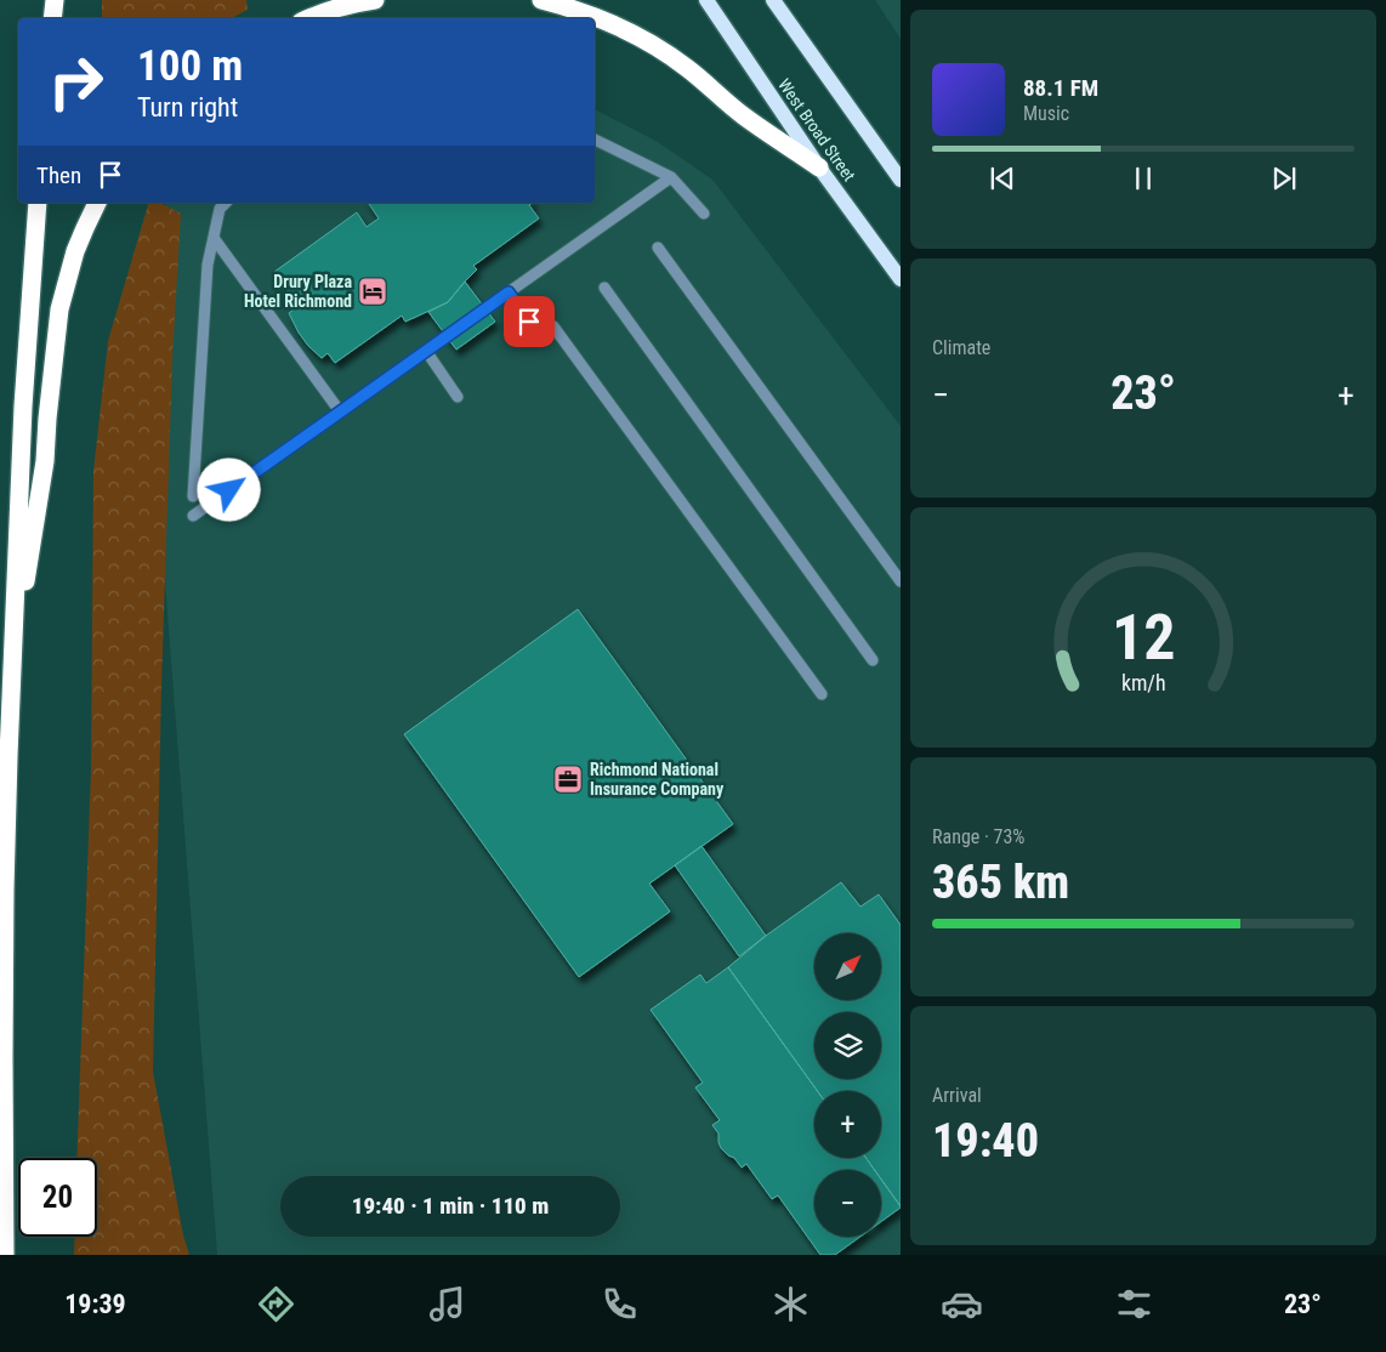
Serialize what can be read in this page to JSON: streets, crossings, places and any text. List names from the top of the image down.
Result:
{
  "streets": {
    "main road": ["West Broad Street"]
  },
  "places": {
    "hotel": ["Drury Plaza Hotel Richmond"],
    "office": ["Richmond National Insurance Company"]
  },
  "north": "top right",
  "page": {
    "turn": ["100 m", "Turn right"],
    "song": ["88.1 FM", "Music"],
    "then": "Then",
    "tile": [
      "Climate",
      ["Range · 73%", "365 km"],
      ["Arrival", "19:40"]
    ],
    "heat": ["−", "23°", "+"],
    "map_buttons": ["+", "−"],
    "limit": "20",
    "trip": "19:40 · 1 min · 110 m",
    "tabs": ["19:39", "23°"],
    "gauge": ["12", "km/h"]
  }
}
